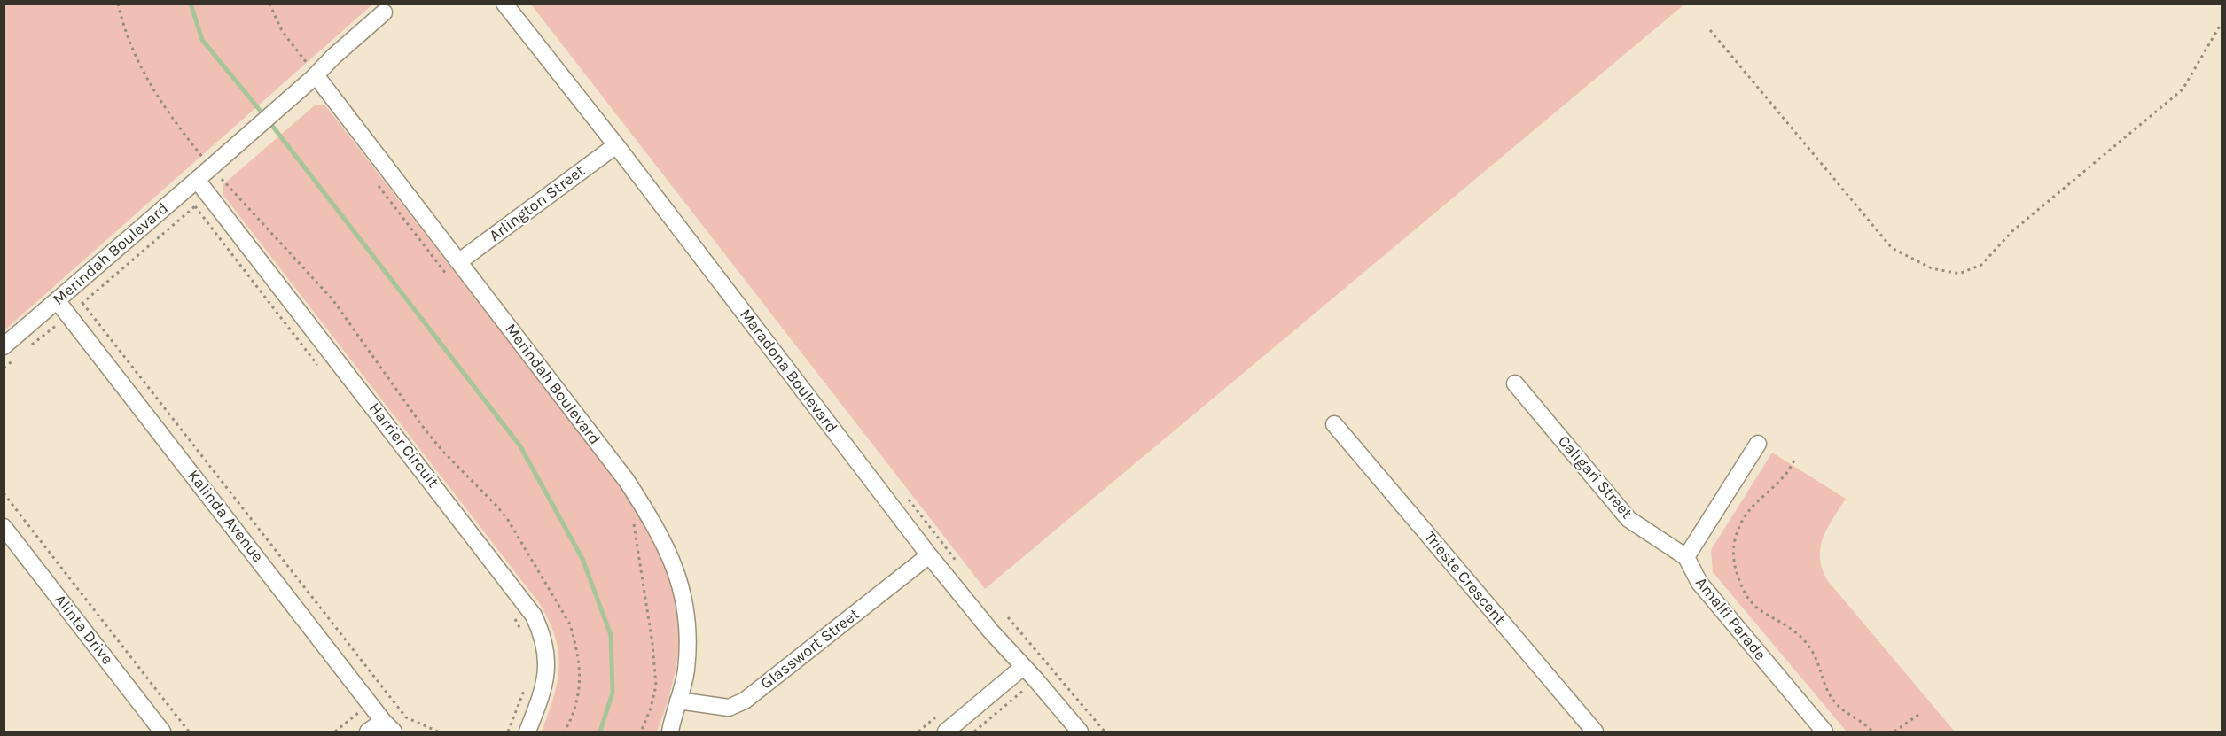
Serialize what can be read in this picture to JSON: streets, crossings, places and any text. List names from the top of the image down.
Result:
{
  "streets": {
    "street": [
      "Arlington Street",
      "Merindah Boulevard",
      "Maradona Boulevard",
      "Harrier Circuit",
      "Caligari Street",
      "Kalinda Avenue",
      "Trieste Crescent",
      "Amalfi Parade",
      "Alinta Drive",
      "Glasswort Street"
    ]
  },
  "crossings": [
    ["Arlington Street", "Merindah Boulevard"],
    ["Arlington Street", "Maradona Boulevard"],
    ["Merindah Boulevard", "Harrier Circuit"],
    ["Merindah Boulevard", "Kalinda Avenue"],
    ["Merindah Boulevard", "Glasswort Street"],
    ["Maradona Boulevard", "Glasswort Street"],
    ["Caligari Street", "Amalfi Parade"]
  ]
}
